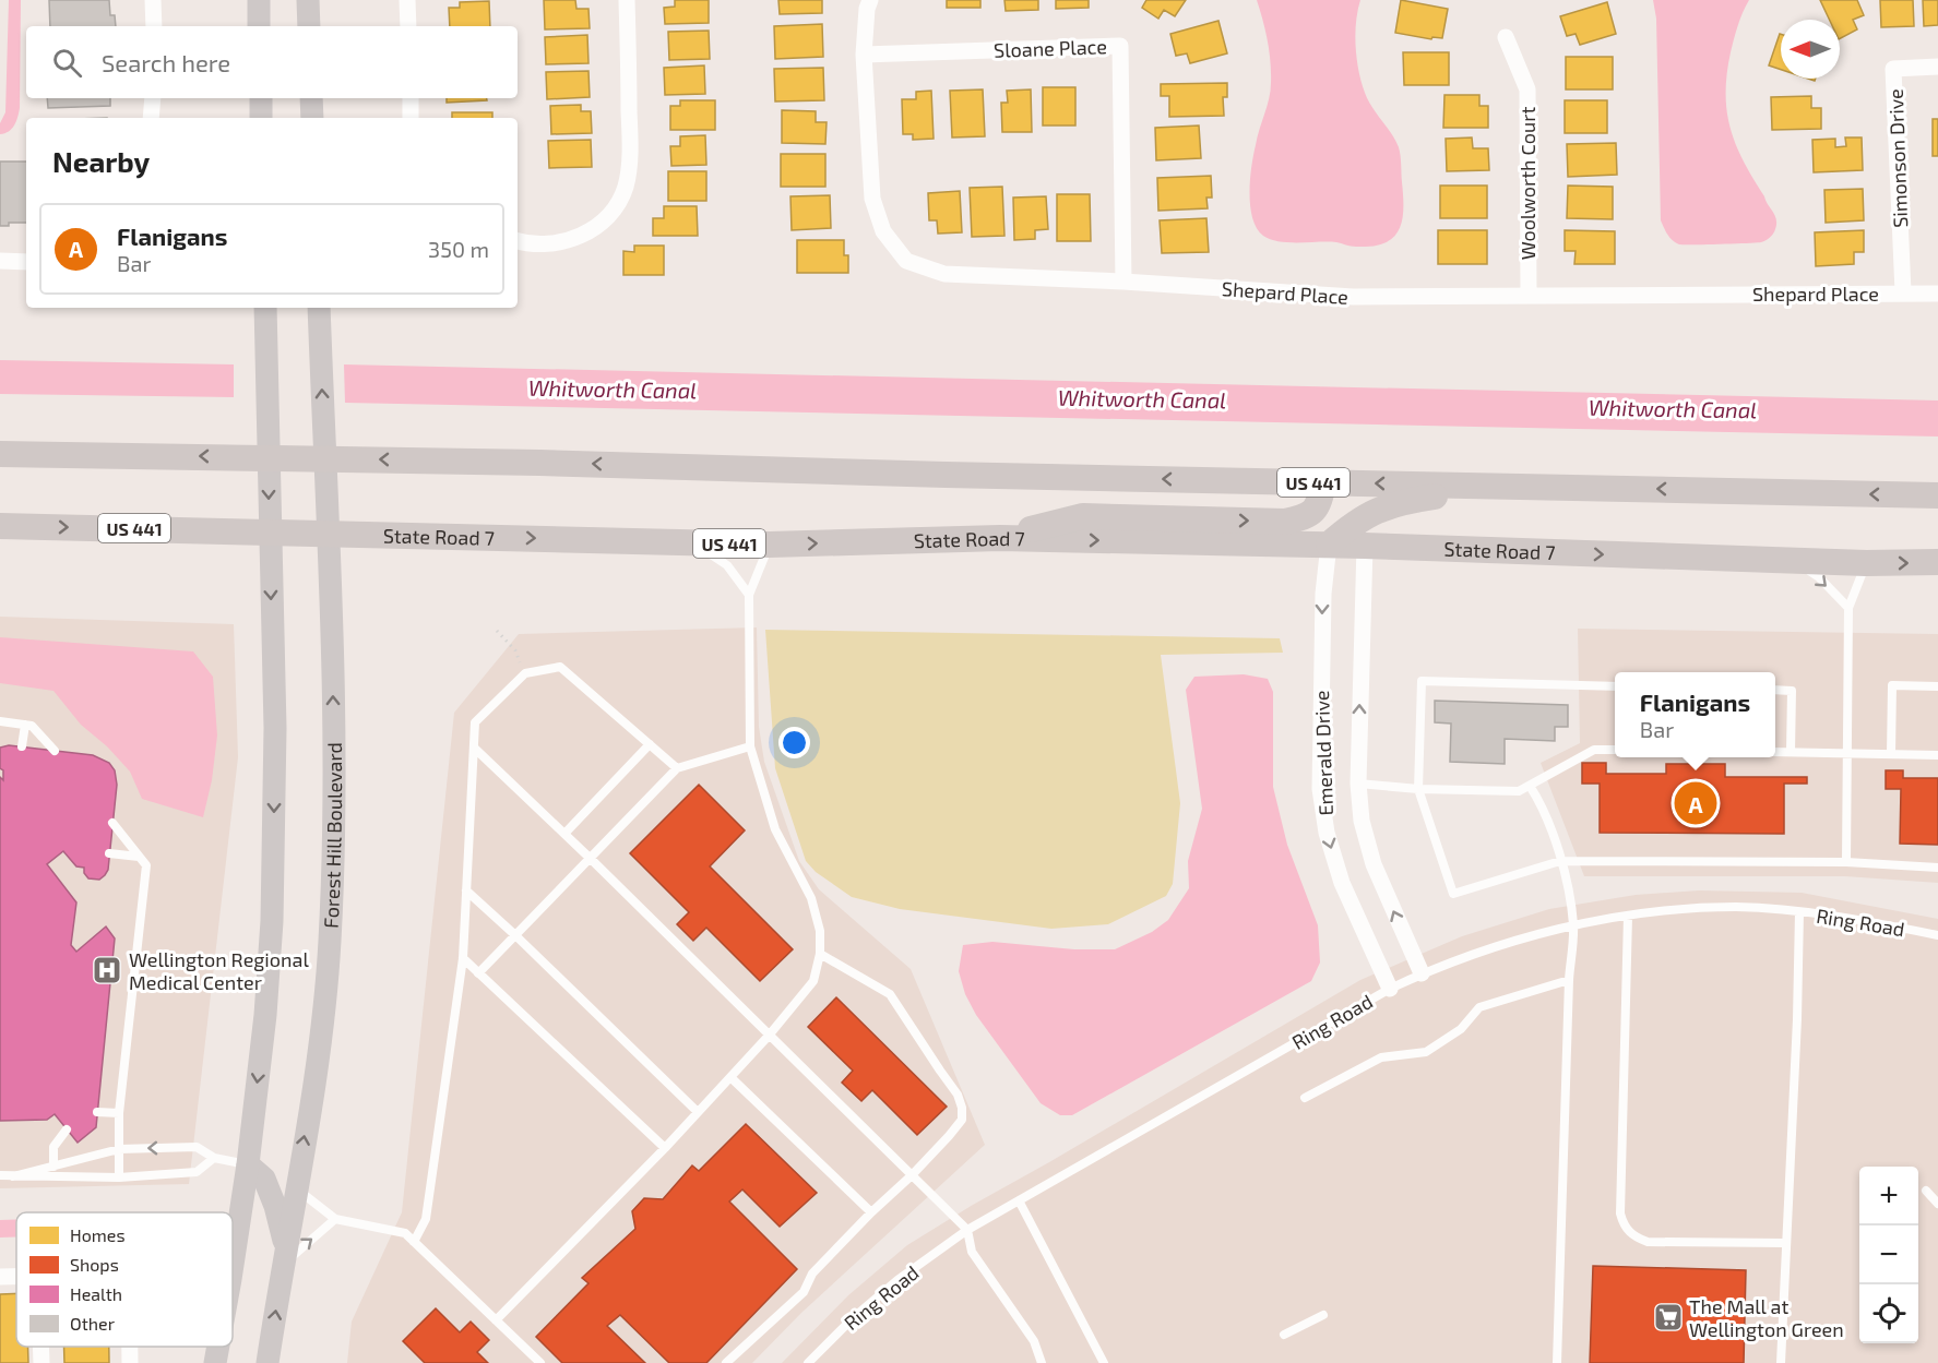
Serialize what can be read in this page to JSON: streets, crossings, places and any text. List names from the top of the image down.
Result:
{
  "streets": {
    "main road": ["US 441", "State Road 7", "Forest Hill Boulevard"],
    "street": [
      "Sloane Place",
      "Simonson Drive",
      "Woolworth Court",
      "Shepard Place",
      "Emerald Drive"
    ],
    "lane": ["Ring Road"]
  },
  "crossings": [
    ["Sloane Place", "Shepard Place"],
    ["Simonson Drive", "Shepard Place"],
    ["Woolworth Court", "Shepard Place"],
    ["US 441", "Forest Hill Boulevard"],
    ["State Road 7", "Emerald Drive"],
    ["State Road 7", "Forest Hill Boulevard"],
    ["Emerald Drive", "Ring Road"]
  ],
  "water": ["Whitworth Canal"],
  "places": {
    "hospital": ["Wellington Regional Medical Center"],
    "supermarket": ["The Mall at Wellington Green"]
  },
  "legend": [
    "Homes",
    "Shops",
    "Health",
    "Other"
  ],
  "north": "left",
  "page": {
    "search": "Search here",
    "heading": "Nearby",
    "list": [
      {
        "mark": "A",
        "name": "Flanigans",
        "note": "Bar",
        "value": "350 m"
      }
    ],
    "popup": ["Flanigans", "Bar"],
    "pins": "A",
    "map_buttons": ["+", "−"]
  }
}
